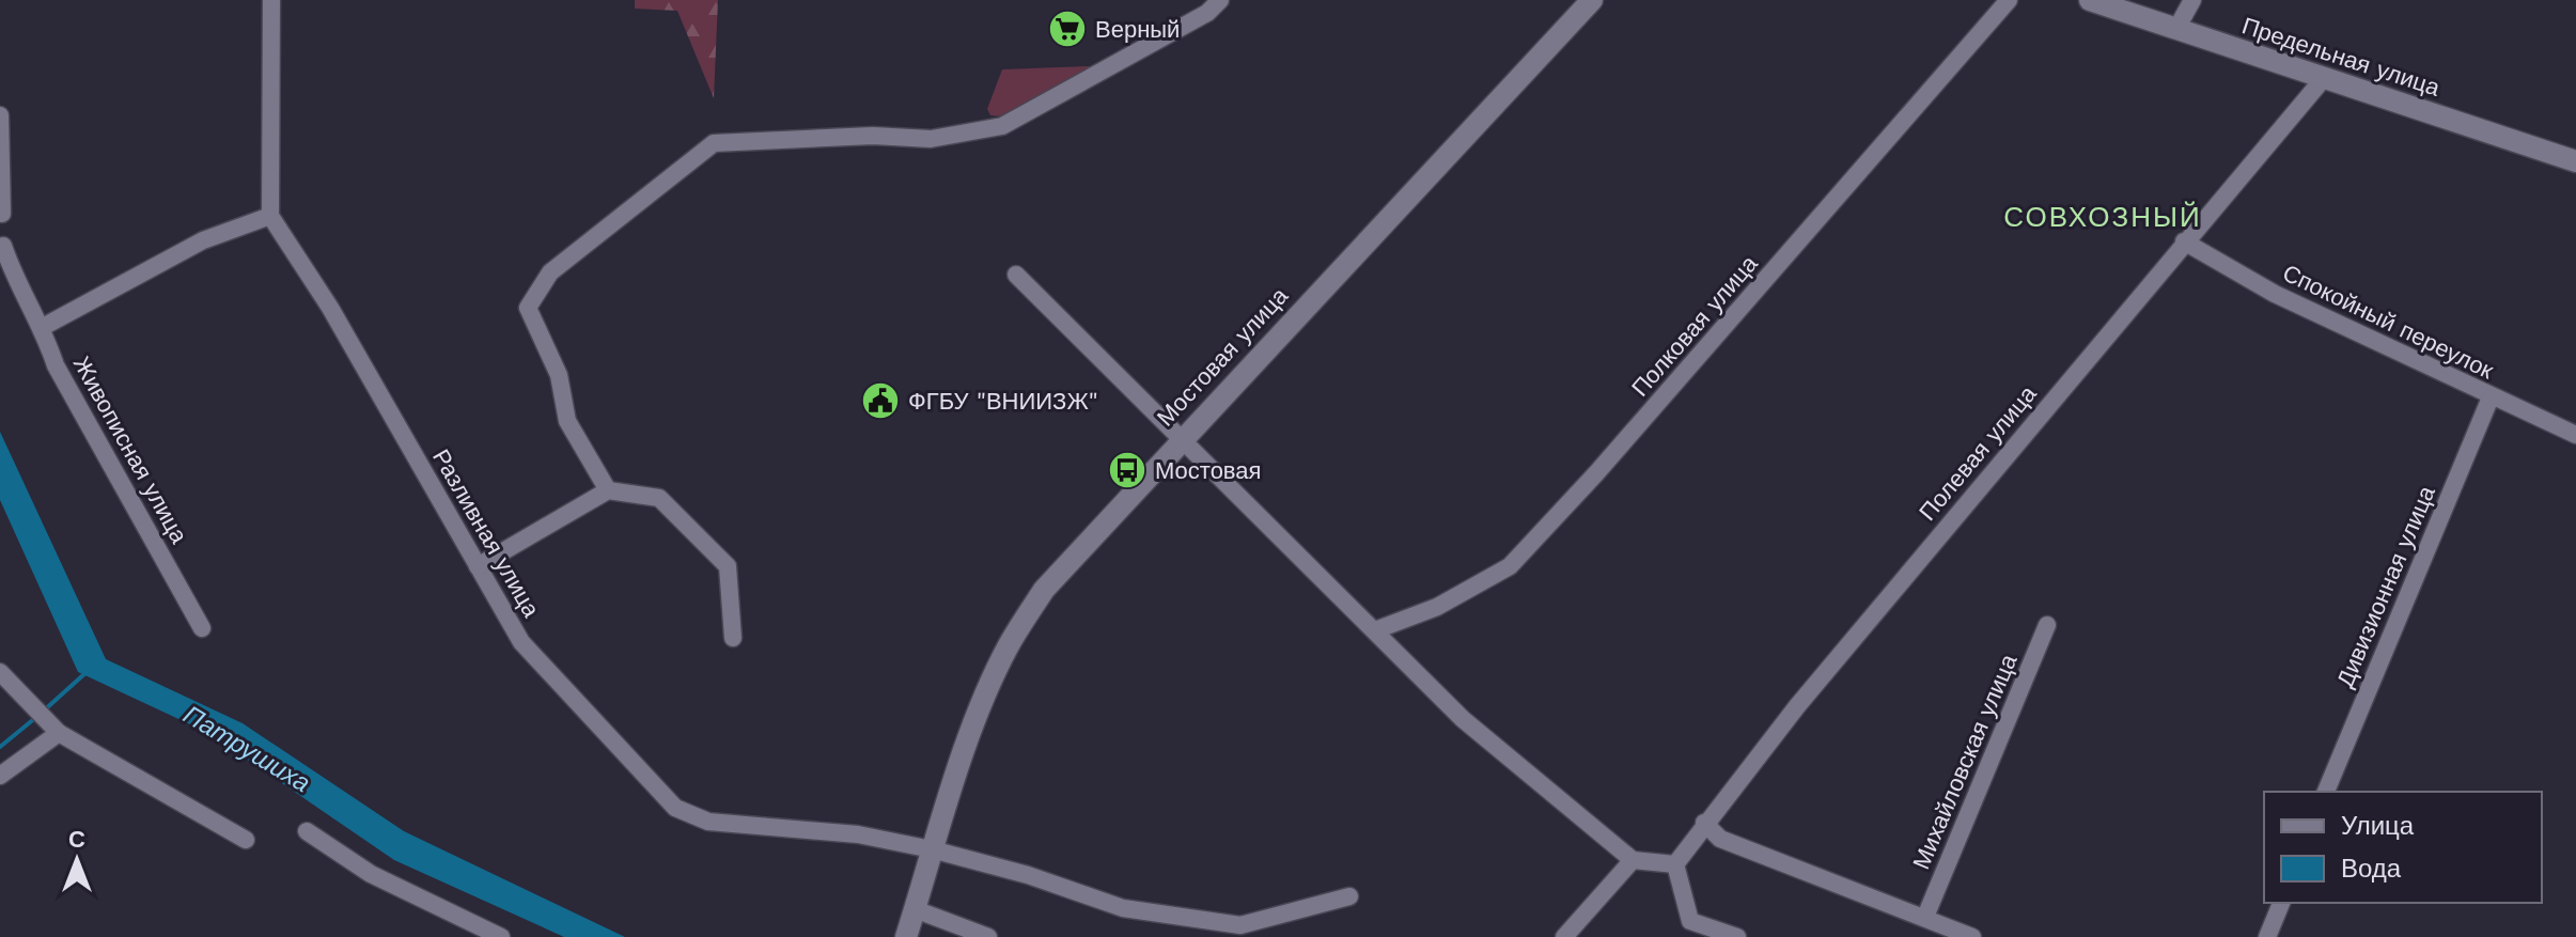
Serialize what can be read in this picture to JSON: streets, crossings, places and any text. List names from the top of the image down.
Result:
{
  "streets": {
    "street": [
      "Предельная улица",
      "Спокойный переулок",
      "Полковая улица",
      "Мостовая улица",
      "Живописная улица",
      "Полевая улица",
      "Разливная улица",
      "Дивизионная улица",
      "Михайловская улица"
    ]
  },
  "crossings": [
    ["Предельная улица", "Полевая улица"],
    ["Спокойный переулок", "Полевая улица"],
    ["Спокойный переулок", "Дивизионная улица"],
    ["Мостовая улица", "Разливная улица"]
  ],
  "districts": ["СОВХОЗНЫЙ"],
  "water": ["Патрушиха"],
  "places": {
    "supermarket": ["Верный"],
    "public building": ["ФГБУ \"ВНИИЗЖ\""],
    "bus stop": ["Мостовая"]
  },
  "legend": ["Улица", "Вода"],
  "north": "top"
}
